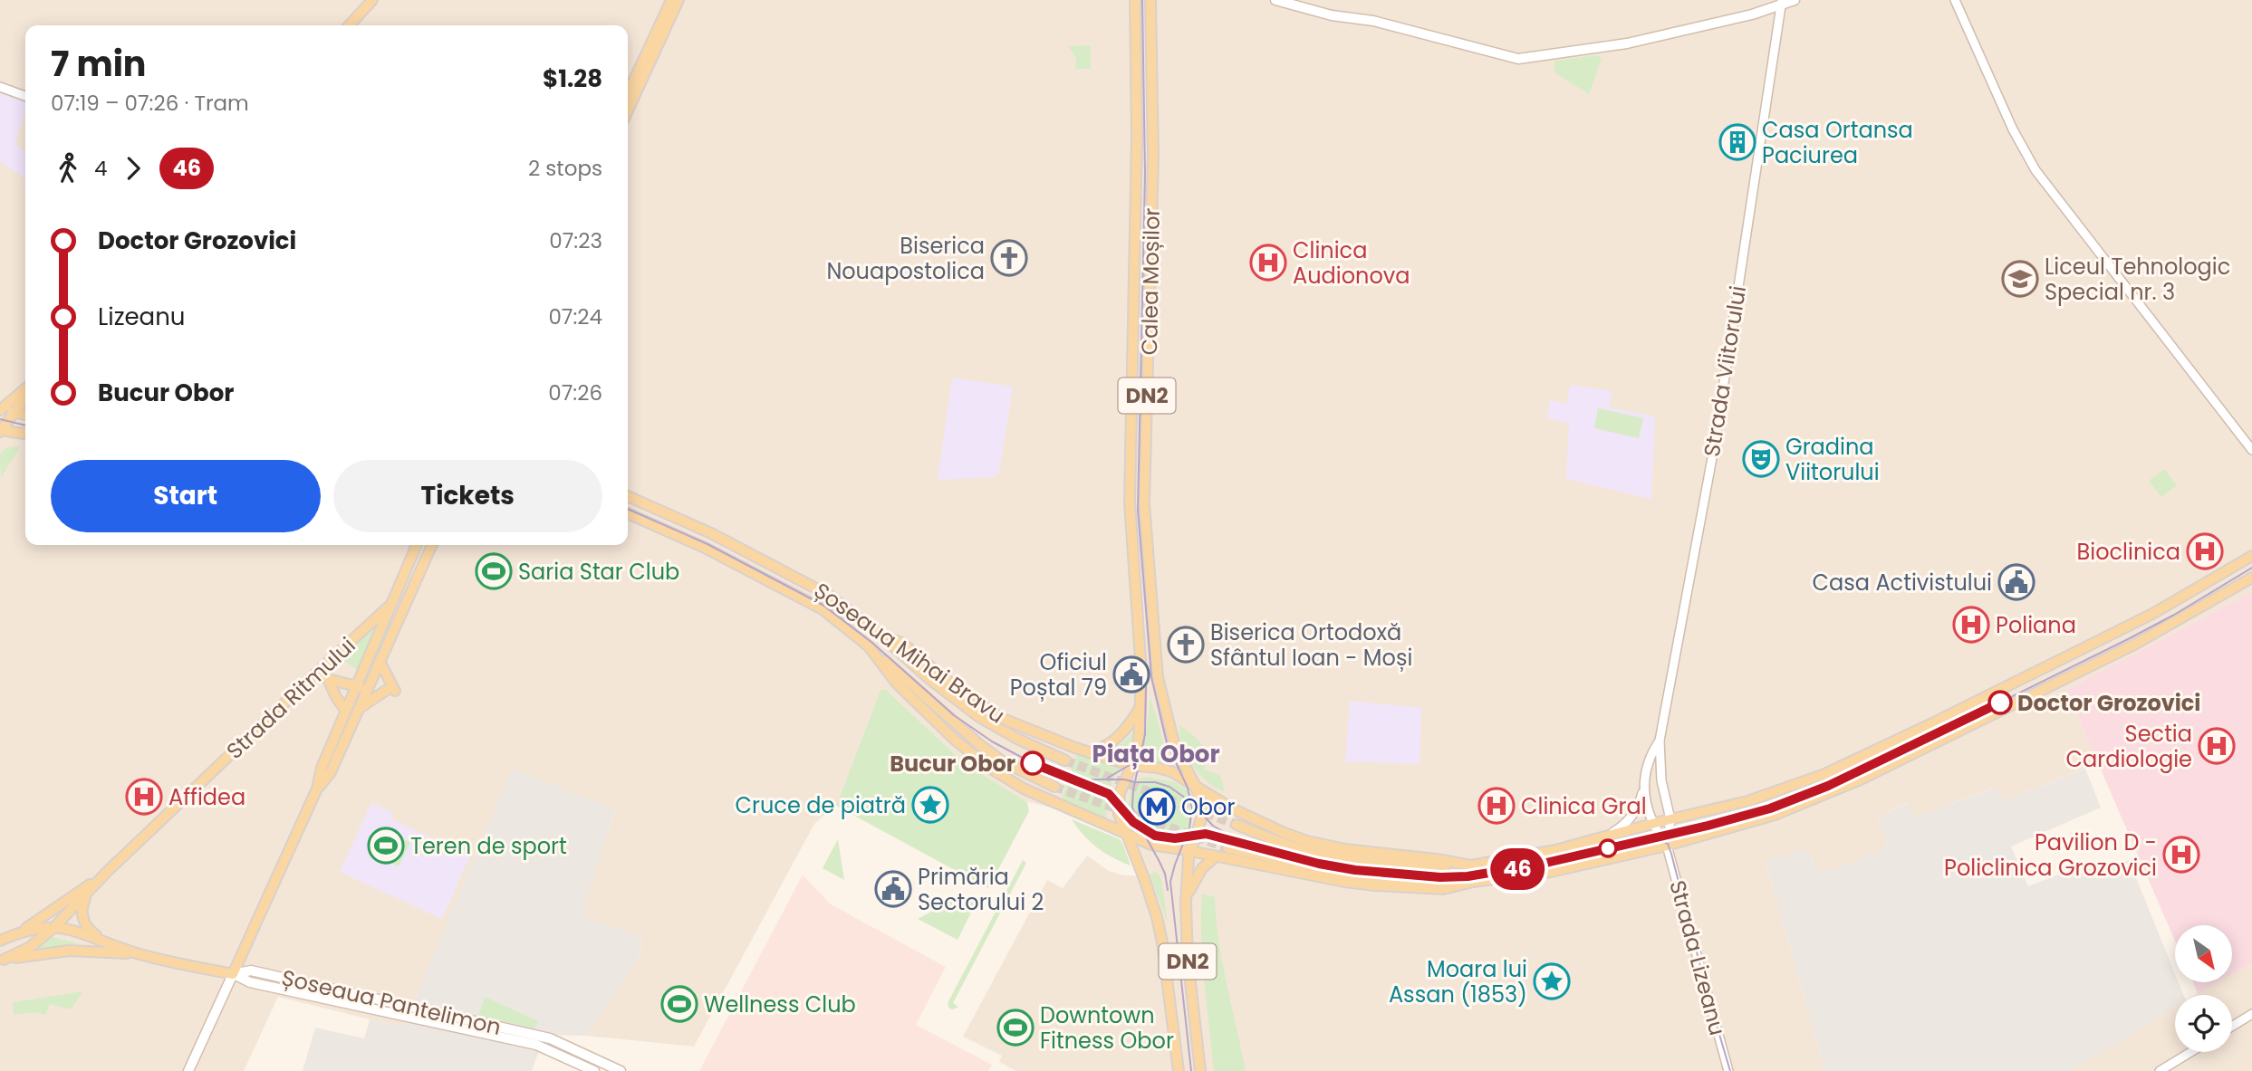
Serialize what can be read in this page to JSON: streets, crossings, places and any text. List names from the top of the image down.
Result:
{
  "streets": {
    "main road": [
      "Calea Moșilor",
      "DN2",
      "Șoseaua Mihai Bravu",
      "Strada Ritmului",
      "Șoseaua Pantelimon"
    ],
    "street": ["Strada Viitorului", "Strada Lizeanu"]
  },
  "crossings": [
    ["Calea Moșilor", "DN2"],
    ["Calea Moșilor", "Șoseaua Mihai Bravu"],
    ["Strada Viitorului", "Strada Lizeanu"],
    ["DN2", "Șoseaua Mihai Bravu"],
    ["Strada Ritmului", "Șoseaua Pantelimon"]
  ],
  "districts": ["Piața Obor"],
  "places": {
    "building": ["Casa Ortansa Paciurea"],
    "church": ["Biserica Nouapostolica", "Biserica Ortodoxă Sfântul Ioan - Moși"],
    "hospital": [
      "Clinica Audionova",
      "Bioclinica",
      "Poliana",
      "Sectia Cardiologie",
      "Affidea",
      "Clinica Gral",
      "Pavilion D - Policlinica Grozovici"
    ],
    "school or university": ["Liceul Tehnologic Special nr. 3"],
    "theatre": ["Gradina Viitorului"],
    "sports": [
      "Saria Star Club",
      "Teren de sport",
      "Wellness Club",
      "Downtown Fitness Obor"
    ],
    "public building": ["Casa Activistului", "Oficiul Poștal 79", "Primăria Sectorului 2"],
    "other": ["Doctor Grozovici", "Bucur Obor"],
    "place": ["Cruce de piatră", "Moara lui Assan (1853)"],
    "metro station": ["Obor"]
  },
  "lines": ["tram line 46"],
  "north": "bottom right",
  "page": {
    "on_map": "46",
    "heading": ["7 min", "07:19 – 07:26 · Tram", "$1.28"],
    "legs": ["4", "46", "2 stops"],
    "list": [
      {
        "name": "Doctor Grozovici",
        "value": "07:23"
      },
      {
        "name": "Lizeanu",
        "value": "07:24"
      },
      {
        "name": "Bucur Obor",
        "value": "07:26"
      }
    ],
    "buttons": ["Start", "Tickets"]
  }
}
